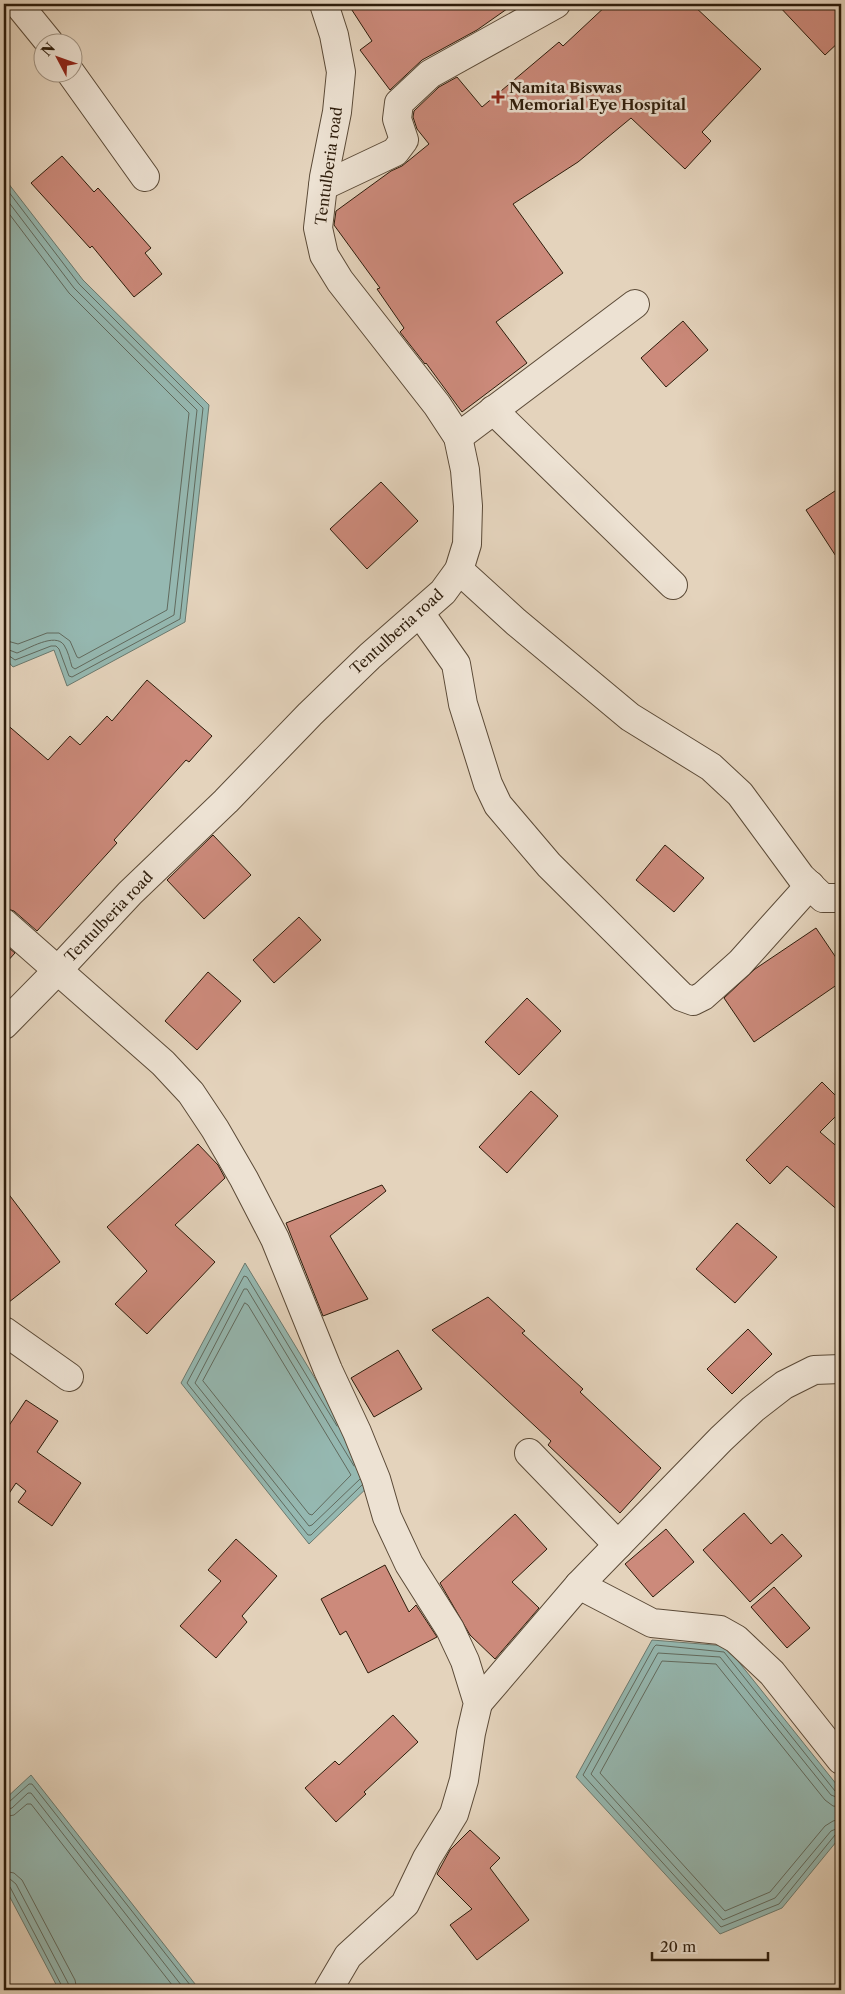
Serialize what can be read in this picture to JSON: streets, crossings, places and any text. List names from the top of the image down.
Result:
{
  "streets": {
    "street": ["Tentulberia road"]
  },
  "places": {
    "health": ["Namita Biswas Memorial Eye Hospital"]
  },
  "scale_bar": "20 m",
  "north": "top left"
}
